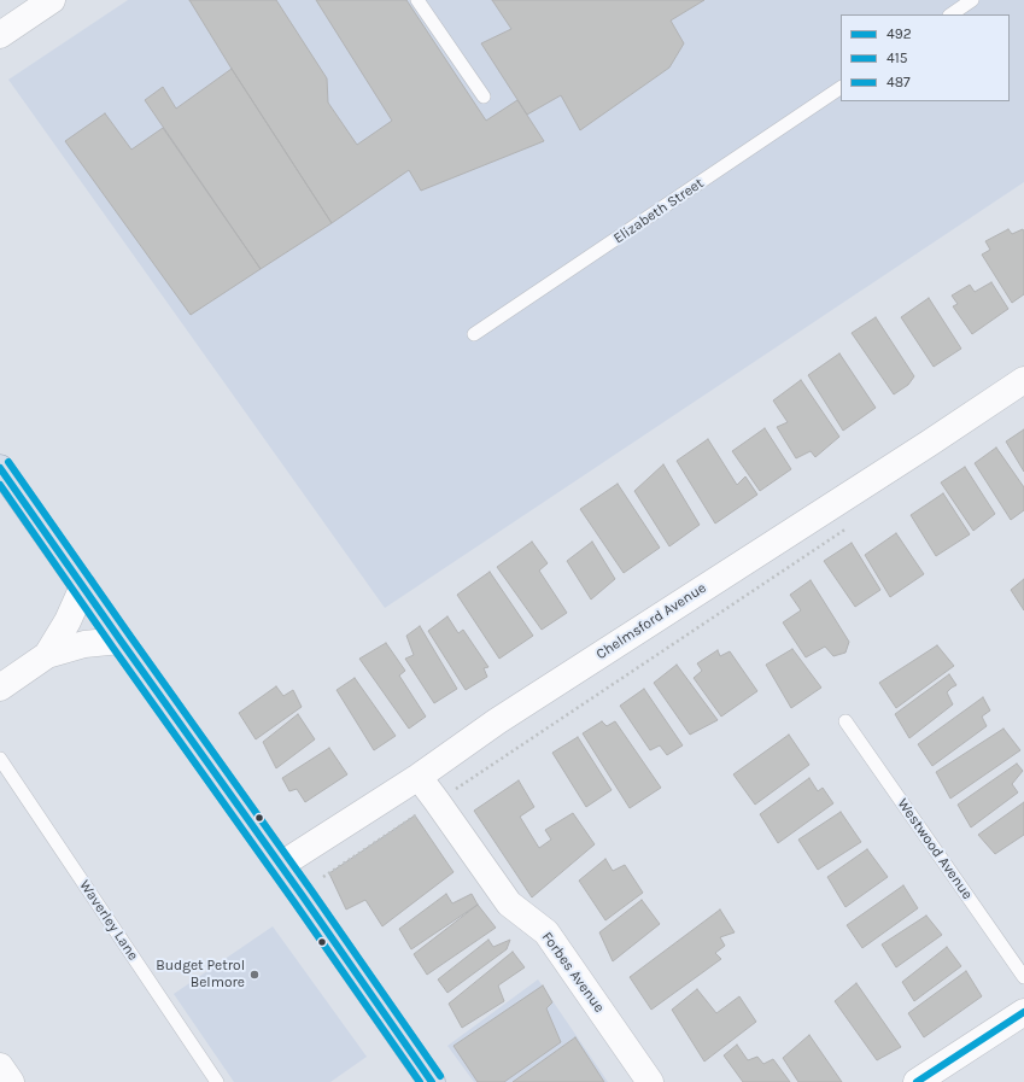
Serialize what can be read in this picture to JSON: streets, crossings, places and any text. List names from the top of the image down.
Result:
{
  "streets": {
    "street": ["Chelmsford Avenue", "Forbes Avenue"],
    "lane": ["Elizabeth Street", "Westwood Avenue", "Waverley Lane"]
  },
  "crossings": [
    ["Chelmsford Avenue", "Forbes Avenue"]
  ],
  "places": ["Budget Petrol Belmore"],
  "lines": ["transit line 487", "transit line 492", "transit line 415"],
  "legend": ["492", "415", "487"]
}
